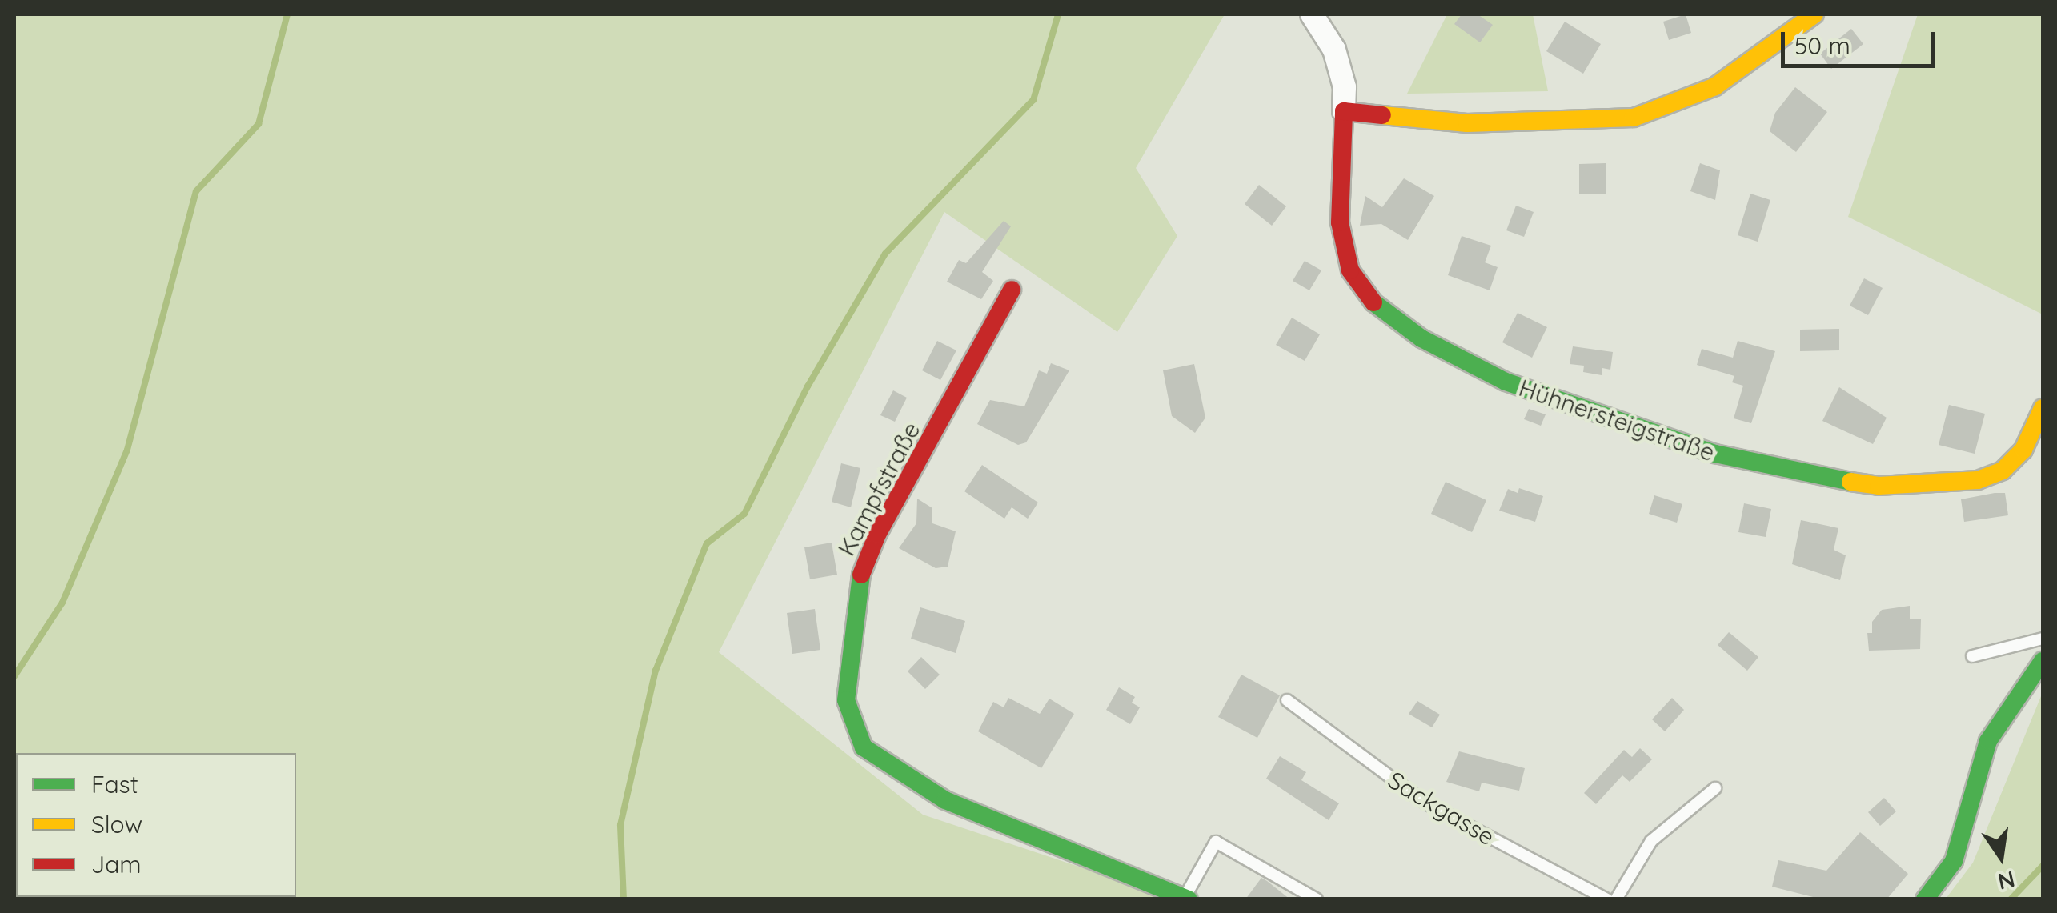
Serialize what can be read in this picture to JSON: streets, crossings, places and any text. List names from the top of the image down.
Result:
{
  "streets": {
    "street": ["Hühnersteigstraße", "Kampfstraße"],
    "lane": ["Sackgasse"]
  },
  "legend": ["Fast", "Slow", "Jam"],
  "scale_bar": "50 m",
  "north": "bottom"
}
